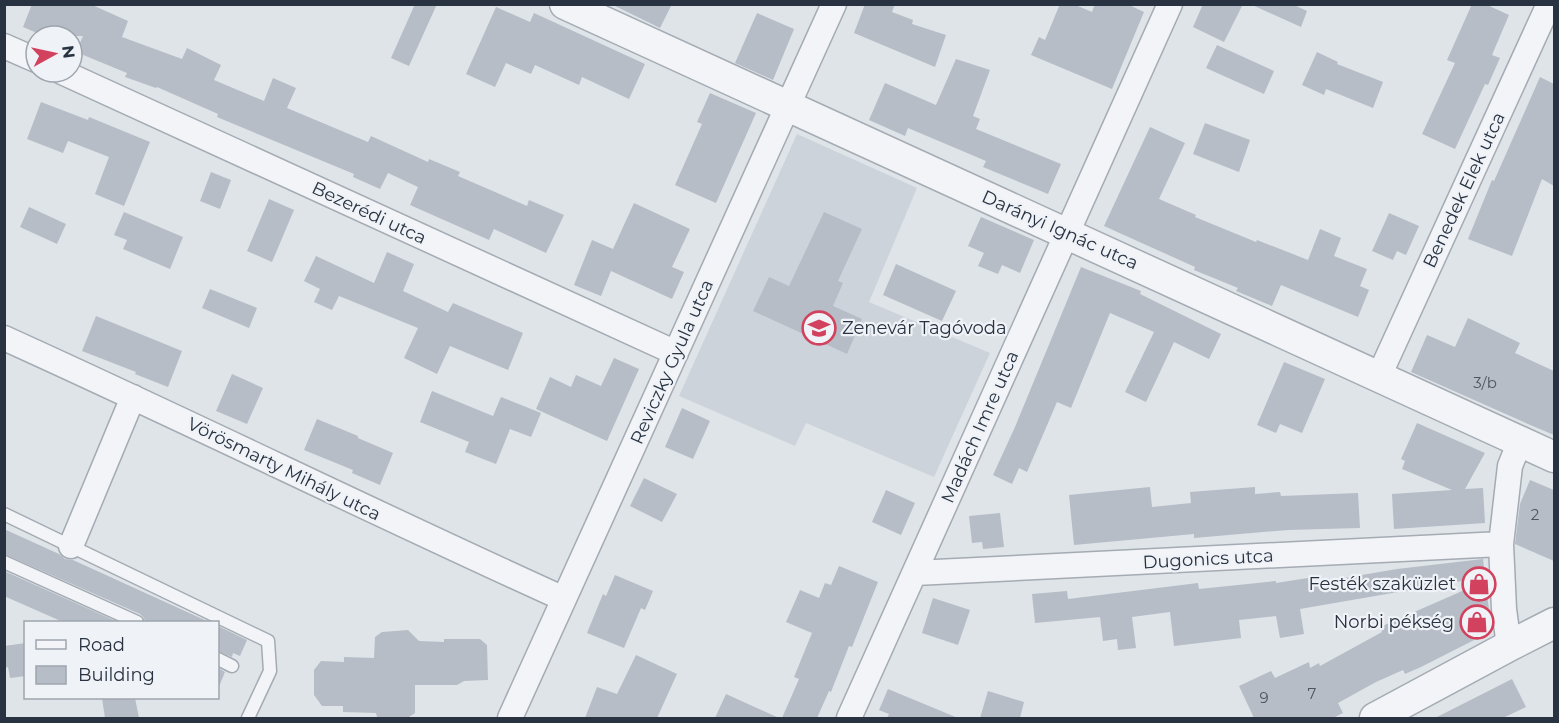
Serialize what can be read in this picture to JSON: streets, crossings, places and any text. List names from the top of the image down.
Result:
{
  "streets": {
    "street": [
      "Benedek Elek utca",
      "Bezerédi utca",
      "Darányi Ignác utca",
      "Reviczky Gyula utca",
      "Madách Imre utca",
      "Vörösmarty Mihály utca",
      "Dugonics utca"
    ]
  },
  "crossings": [
    ["Benedek Elek utca", "Darányi Ignác utca"],
    ["Bezerédi utca", "Reviczky Gyula utca"],
    ["Darányi Ignác utca", "Reviczky Gyula utca"],
    ["Darányi Ignác utca", "Madách Imre utca"],
    ["Reviczky Gyula utca", "Vörösmarty Mihály utca"],
    ["Madách Imre utca", "Dugonics utca"]
  ],
  "places": {
    "school or university": ["Zenevár Tagóvoda"],
    "shop": ["Festék szaküzlet", "Norbi pékség"]
  },
  "house_numbers": [
    "3/b",
    "2",
    "7",
    "9"
  ],
  "legend": ["Road", "Building"],
  "north": "right"
}
